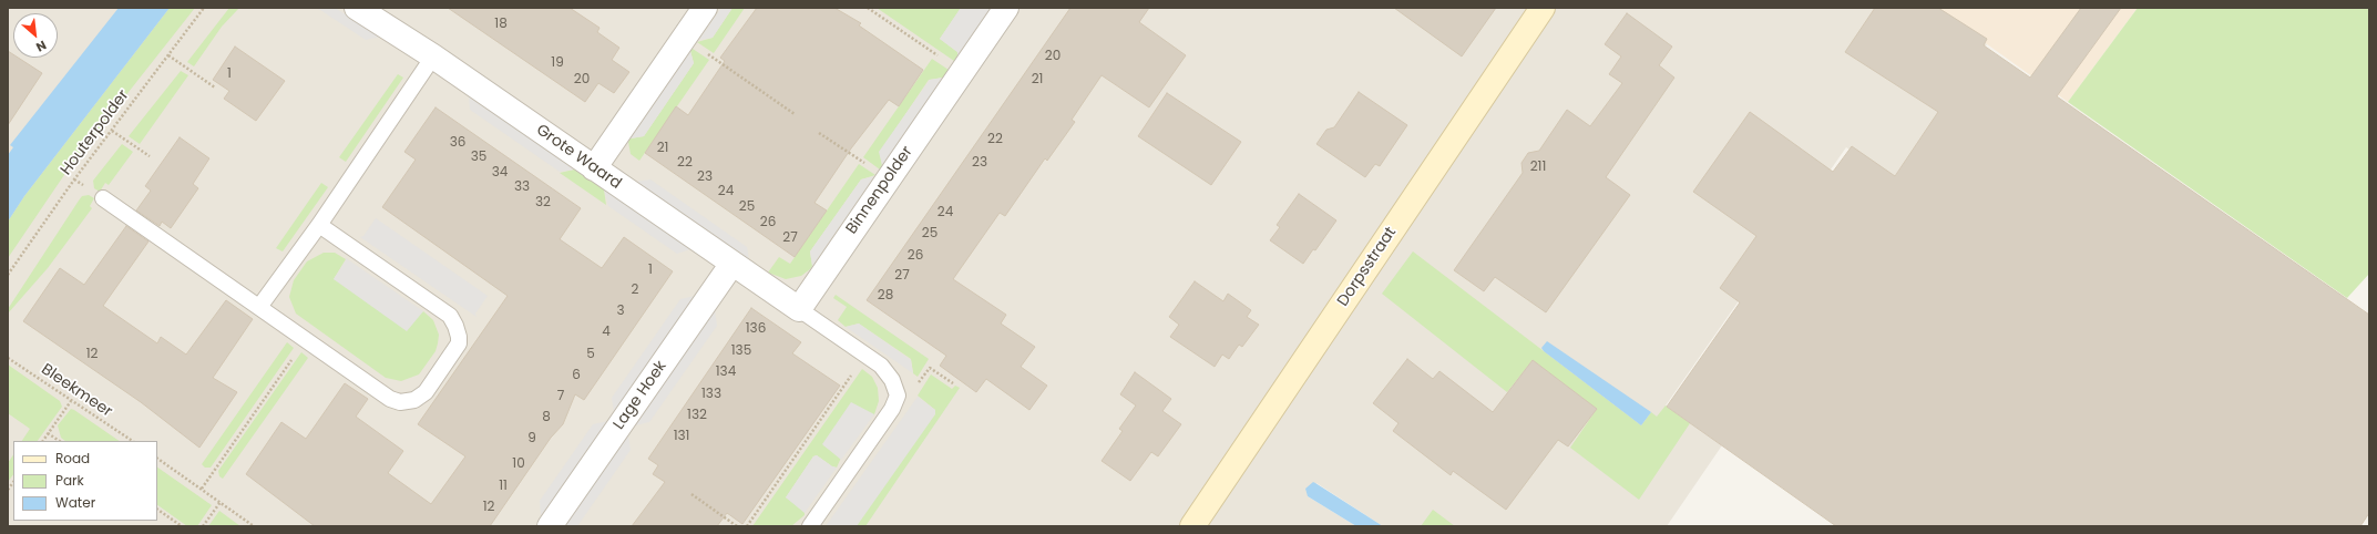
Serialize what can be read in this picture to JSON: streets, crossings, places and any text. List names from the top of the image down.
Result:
{
  "streets": {
    "street": [
      "Grote Waard",
      "Binnenpolder",
      "Dorpsstraat",
      "Lage Hoek"
    ],
    "path": ["Houterpolder", "Bleekmeer"]
  },
  "crossings": [
    ["Grote Waard", "Binnenpolder"],
    ["Grote Waard", "Lage Hoek"]
  ],
  "house_numbers": [
    "18",
    "20",
    "19",
    "1",
    "20",
    "21",
    "22",
    "36",
    "21",
    "35",
    "22",
    "23",
    "211",
    "34",
    "23",
    "33",
    "24",
    "32",
    "25",
    "24",
    "26",
    "25",
    "27",
    "26",
    "1",
    "27",
    "2",
    "28",
    "3",
    "136",
    "4",
    "135",
    "12",
    "5",
    "134",
    "6",
    "133",
    "7",
    "132",
    "8",
    "131",
    "9",
    "10",
    "11",
    "12"
  ],
  "legend": ["Road", "Park", "Water"],
  "north": "bottom right"
}
